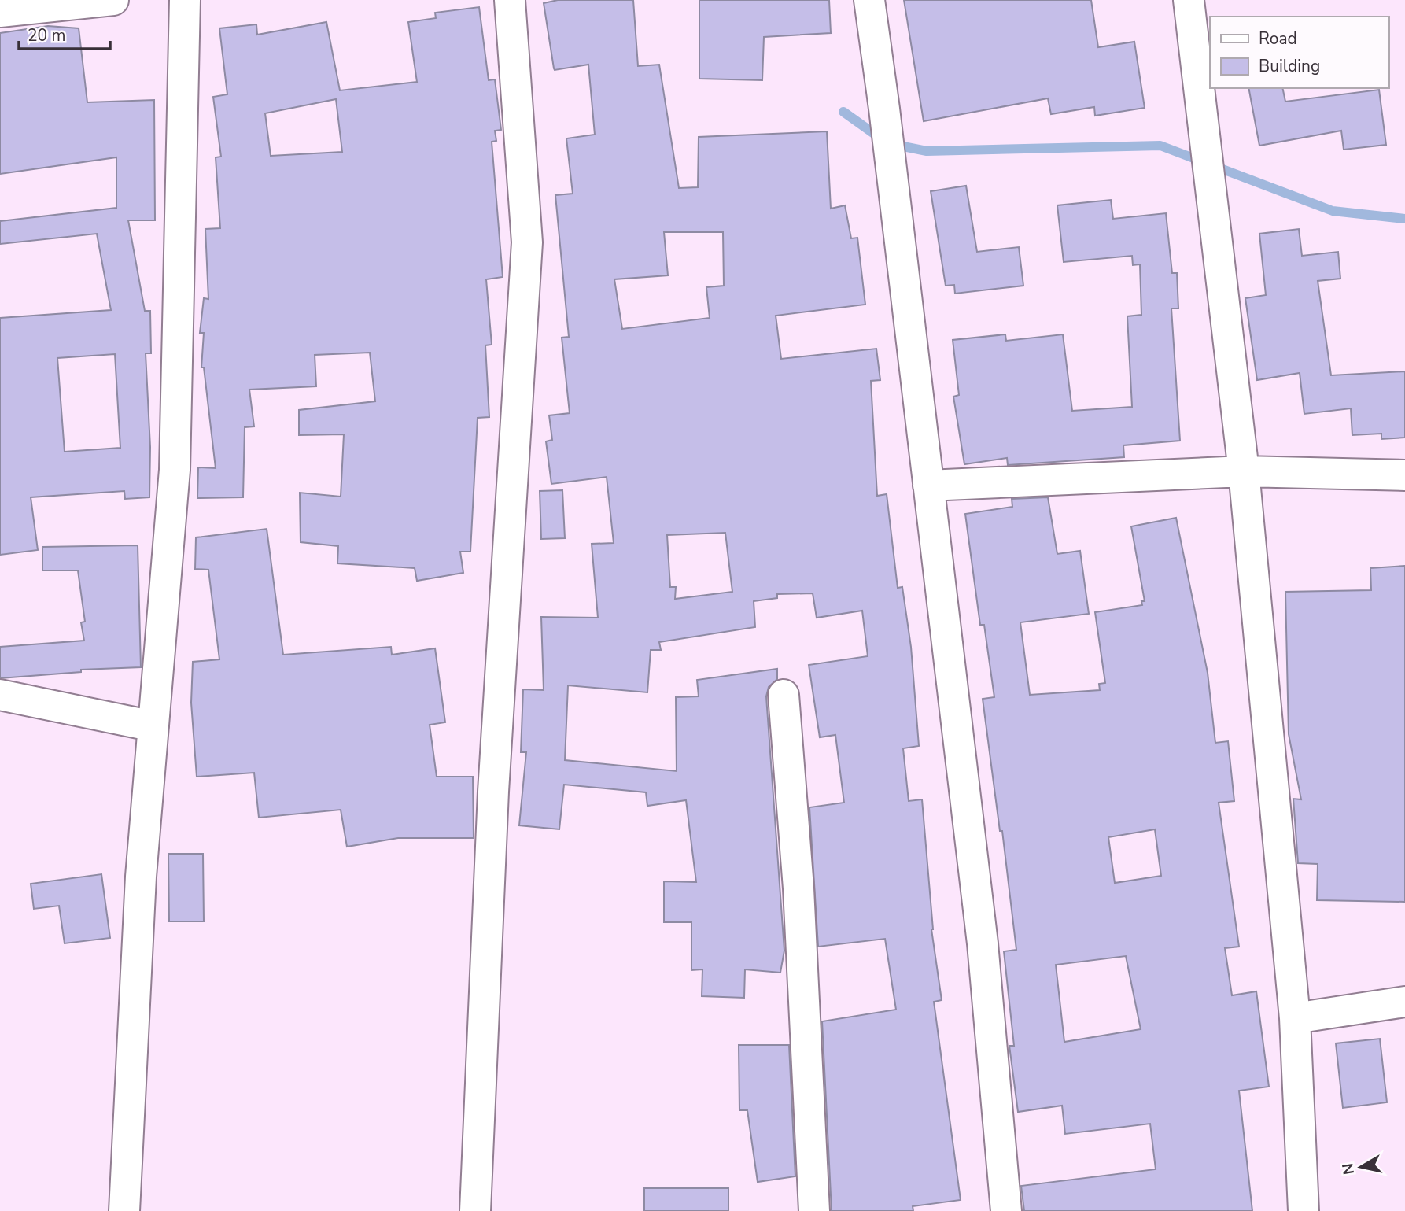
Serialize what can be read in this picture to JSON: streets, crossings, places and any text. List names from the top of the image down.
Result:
{
  "legend": ["Road", "Building"],
  "scale_bar": "20 m",
  "north": "left"
}
